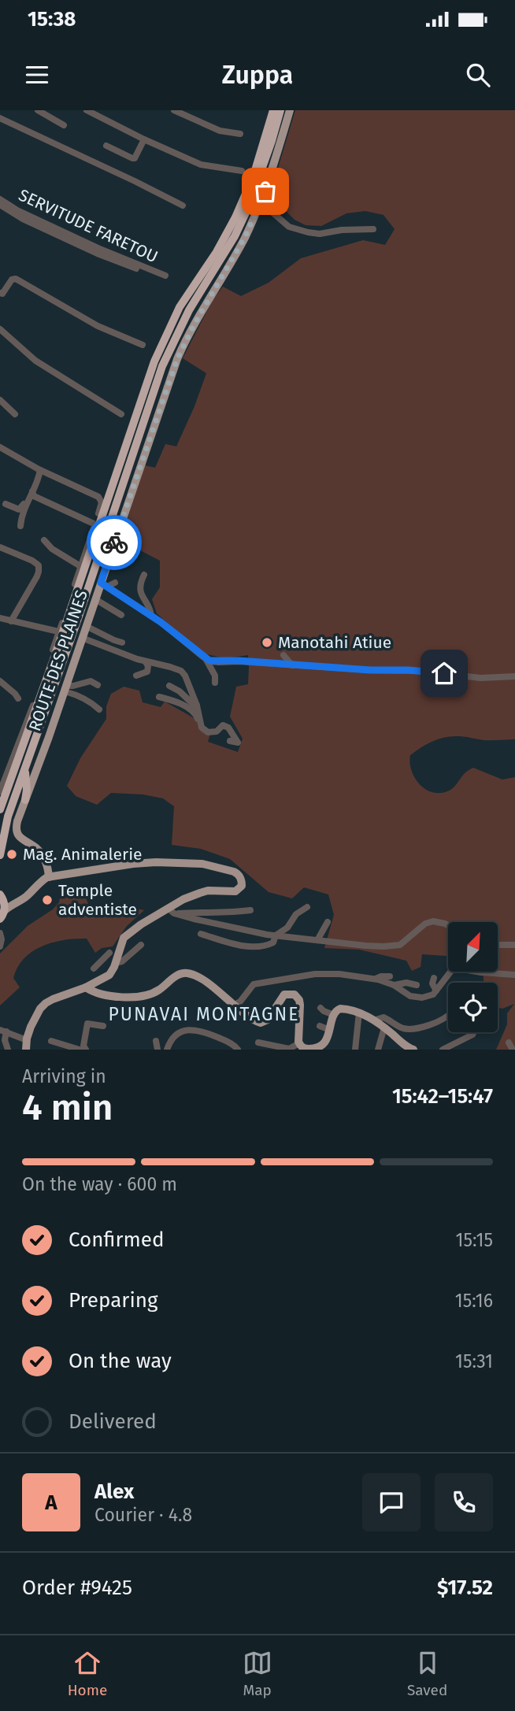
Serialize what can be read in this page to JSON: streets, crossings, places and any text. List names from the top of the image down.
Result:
{
  "streets": {
    "highway": ["ROUTE DES PLAINES"],
    "street": ["SERVITUDE FARETOU"]
  },
  "districts": ["PUNAVAI MONTAGNE"],
  "places": ["Manotahi Atiue", "Mag. Animalerie", "Temple adventiste"],
  "north": "top right",
  "page": {
    "status": "15:38",
    "header": "Zuppa",
    "heading": ["4 min", "Arriving in", "15:42–15:47"],
    "panel": [
      "Alex",
      "Courier · 4.8",
      "Order #9425",
      "$17.52"
    ],
    "bar": "On the way · 600 m",
    "list": [
      ["Confirmed", "15:15"],
      ["Preparing", "15:16"],
      ["On the way", "15:31"],
      "Delivered"
    ],
    "round": "A",
    "tabs": ["Home", "Map", "Saved"]
  }
}
